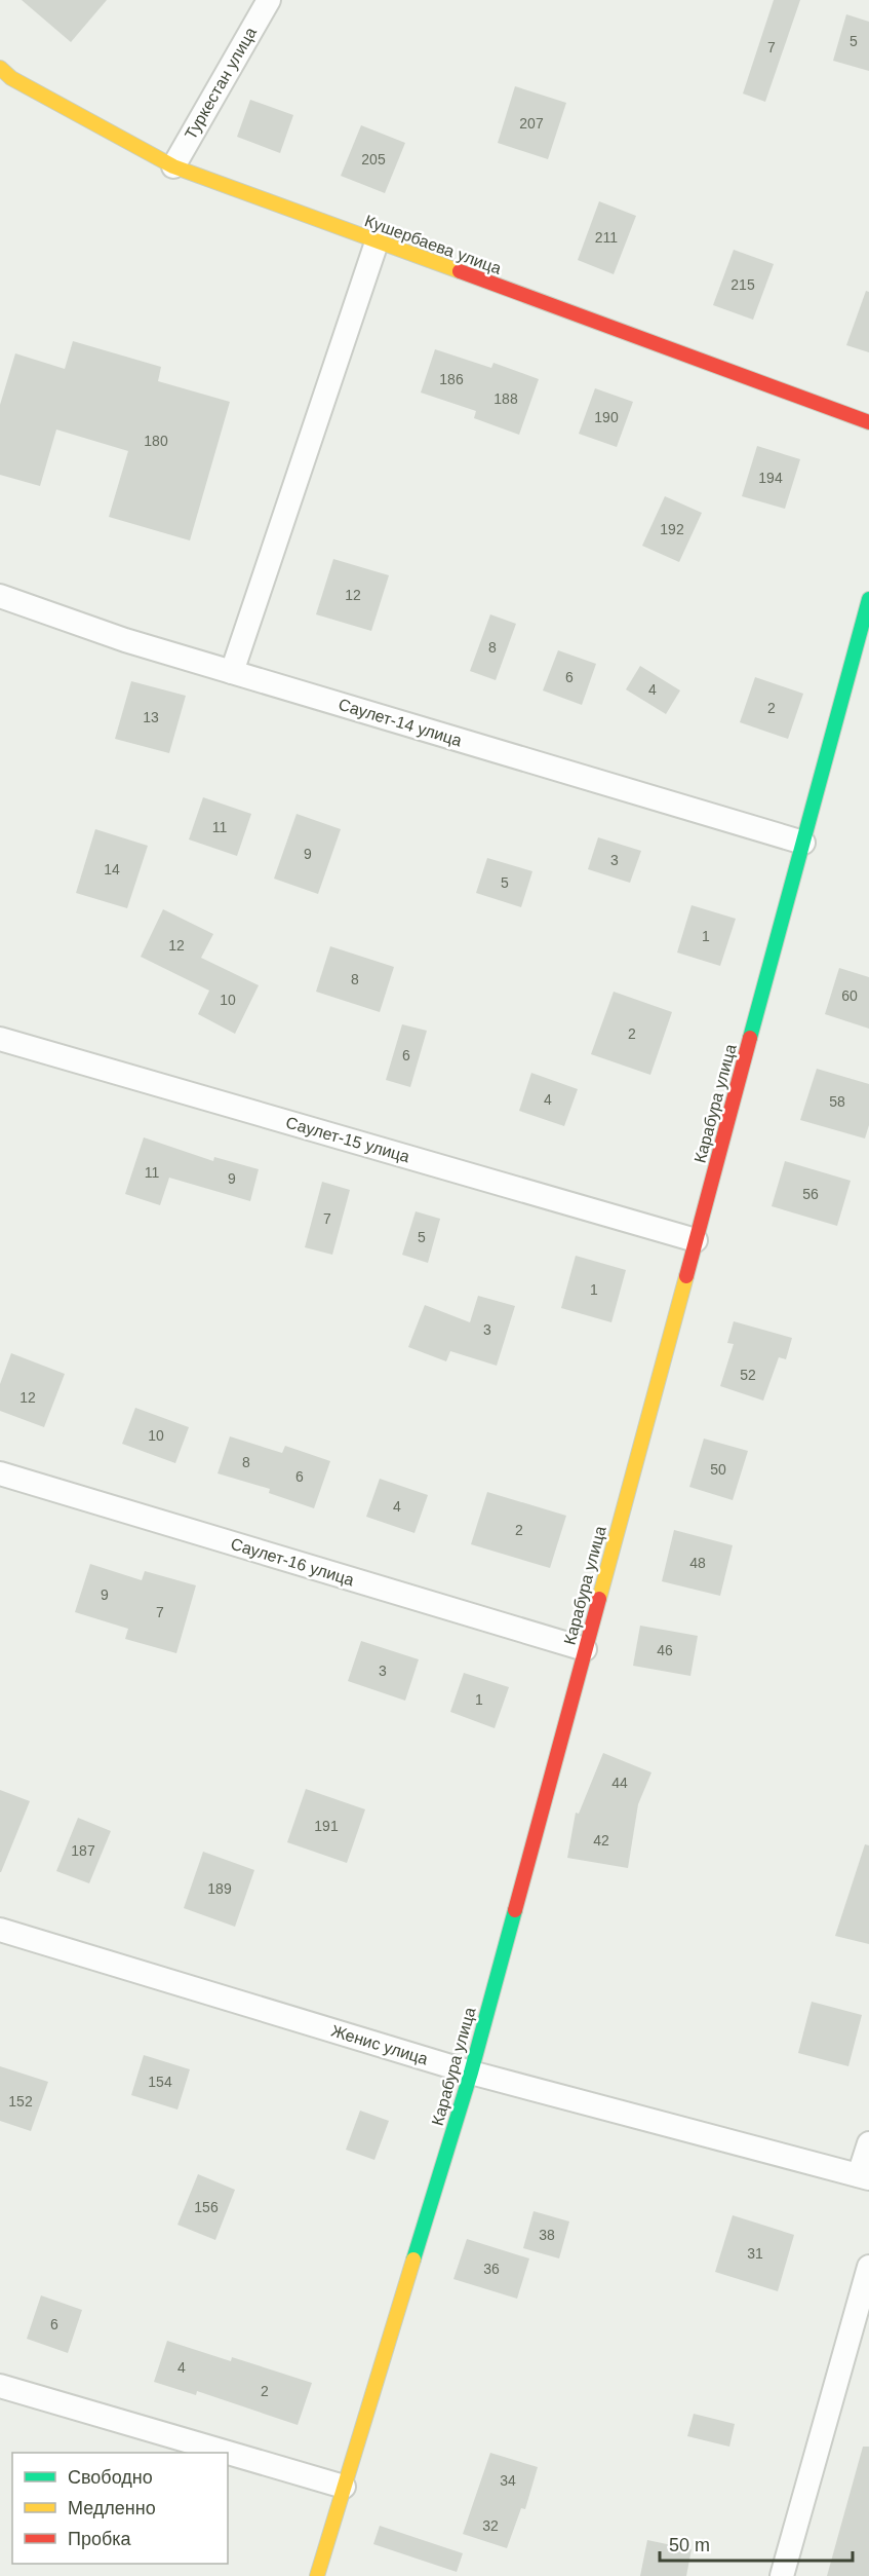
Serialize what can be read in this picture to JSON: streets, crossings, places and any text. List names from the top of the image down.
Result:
{
  "streets": {
    "street": [
      "Туркестан улица",
      "Кушербаева улица",
      "Саулет-14 улица",
      "Карабура улица",
      "Саулет-15 улица",
      "Саулет-16 улица",
      "Женис улица"
    ]
  },
  "crossings": [
    ["Туркестан улица", "Кушербаева улица"],
    ["Саулет-14 улица", "Карабура улица"],
    ["Карабура улица", "Саулет-15 улица"],
    ["Карабура улица", "Саулет-16 улица"],
    ["Карабура улица", "Женис улица"]
  ],
  "house_numbers": [
    "5",
    "7",
    "207",
    "205",
    "211",
    "215",
    "186",
    "188",
    "190",
    "180",
    "194",
    "192",
    "12",
    "8",
    "6",
    "4",
    "2",
    "13",
    "11",
    "9",
    "3",
    "14",
    "5",
    "1",
    "12",
    "8",
    "60",
    "10",
    "2",
    "6",
    "4",
    "58",
    "11",
    "9",
    "56",
    "7",
    "5",
    "1",
    "3",
    "52",
    "12",
    "10",
    "8",
    "50",
    "6",
    "4",
    "2",
    "48",
    "9",
    "7",
    "46",
    "3",
    "1",
    "44",
    "191",
    "42",
    "187",
    "189",
    "154",
    "152",
    "156",
    "38",
    "31",
    "36",
    "6",
    "4",
    "2",
    "34",
    "32"
  ],
  "legend": ["Свободно", "Медленно", "Пробка"],
  "scale_bar": "50 m"
}
